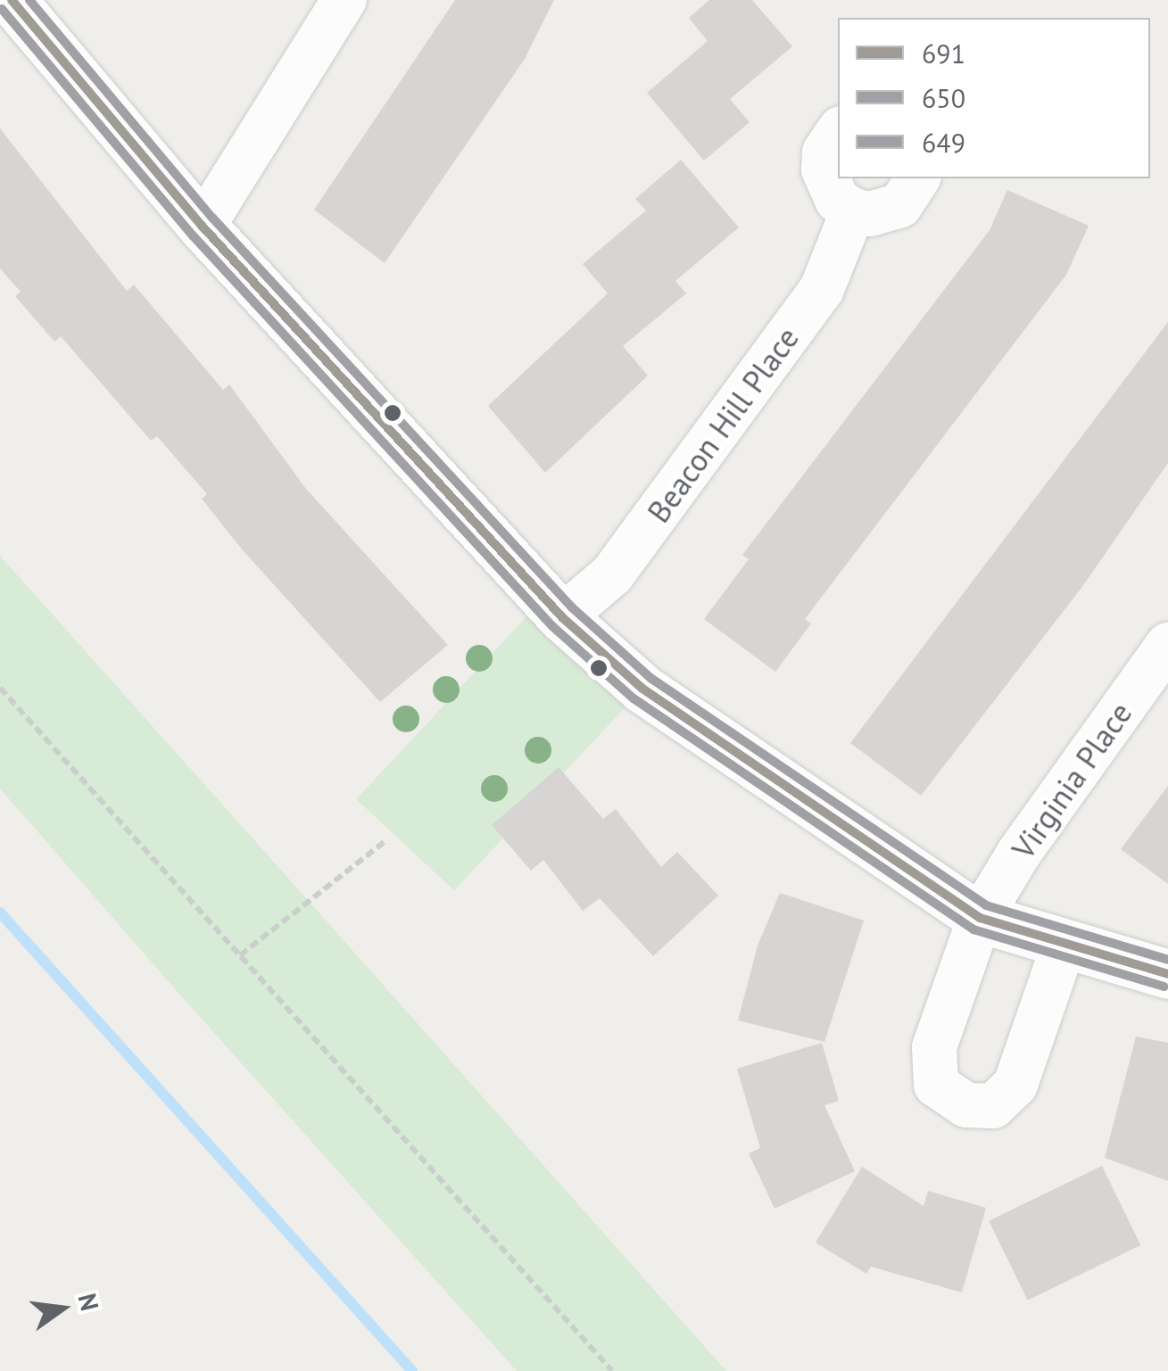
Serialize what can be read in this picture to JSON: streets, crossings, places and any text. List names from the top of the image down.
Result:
{
  "streets": {
    "street": ["Beacon Hill Place", "Virginia Place"]
  },
  "lines": ["transit line 691", "transit line 649", "transit line 650"],
  "legend": ["691", "650", "649"],
  "north": "right"
}
